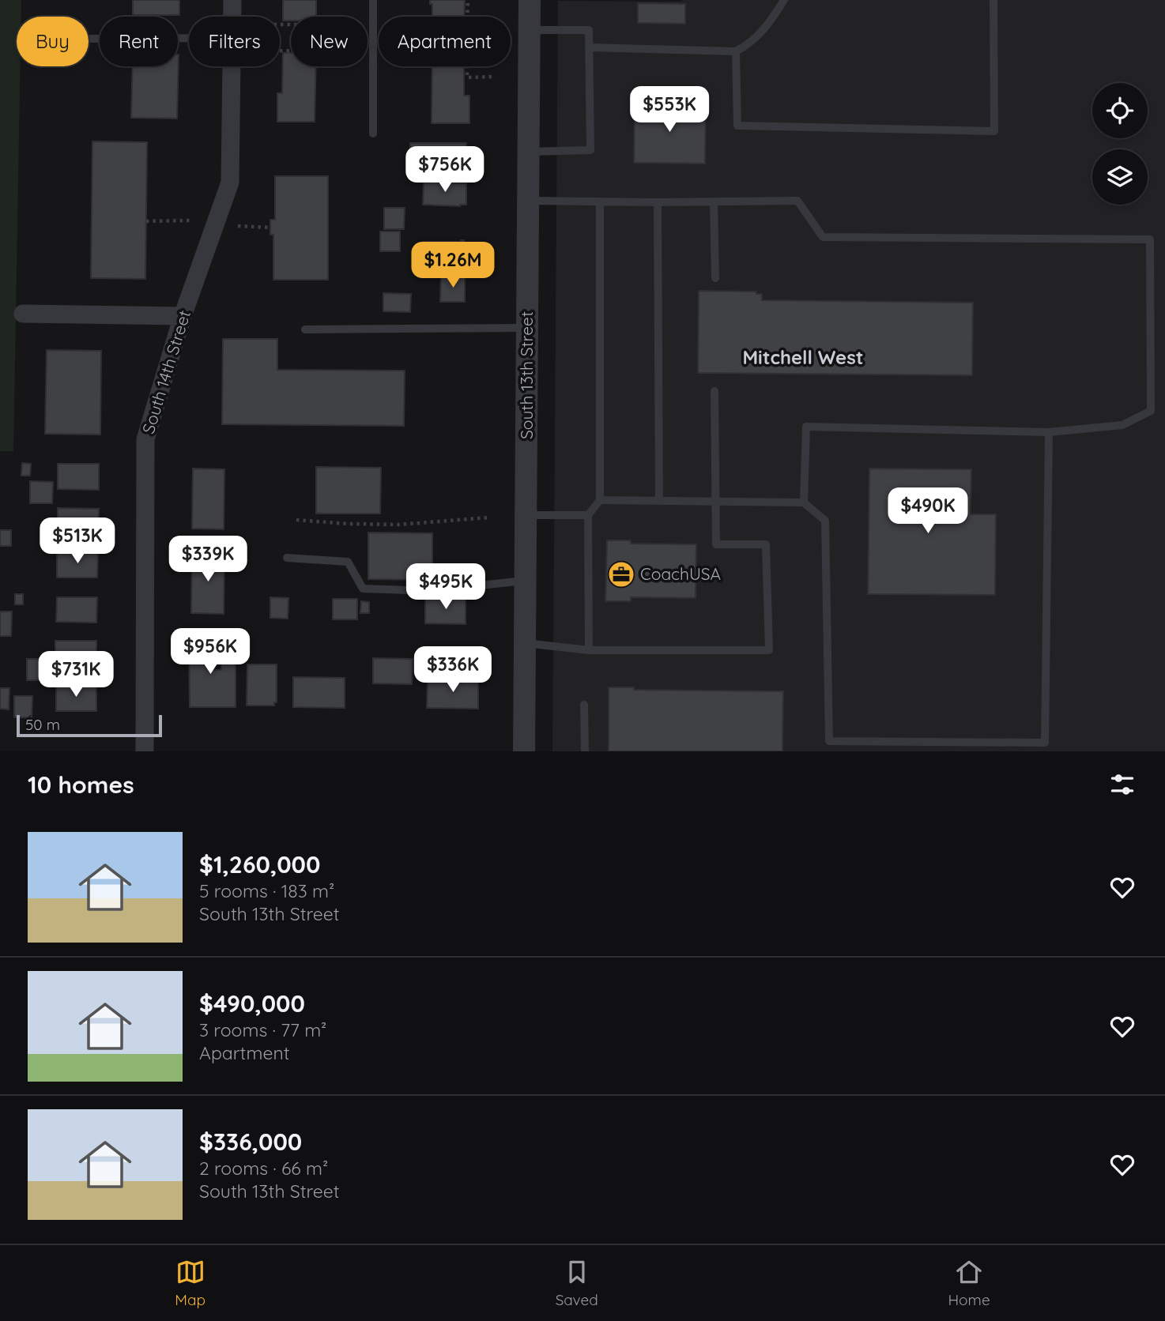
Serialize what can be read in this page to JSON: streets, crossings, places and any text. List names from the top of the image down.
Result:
{
  "streets": {
    "street": ["South 14th Street", "South 13th Street"]
  },
  "districts": ["Mitchell West"],
  "places": {
    "office": ["CoachUSA"]
  },
  "scale_bar": "50 m",
  "page": {
    "chip": [
      "Buy",
      "Rent",
      "Filters",
      "New",
      "Apartment"
    ],
    "price": [
      "$553K",
      "$756K",
      "$1.26M",
      "$490K",
      "$513K",
      "$339K",
      "$495K",
      "$956K",
      "$336K",
      "$731K"
    ],
    "scale": "50 m",
    "heading": "10 homes",
    "list": [
      {
        "name": "$1,260,000",
        "note": "5 rooms · 183 m² · South 13th Street"
      },
      {
        "name": "$490,000",
        "note": "3 rooms · 77 m² · Apartment"
      },
      {
        "name": "$336,000",
        "note": "2 rooms · 66 m² · South 13th Street"
      }
    ],
    "tabs": ["Map", "Saved", "Home"]
  }
}
